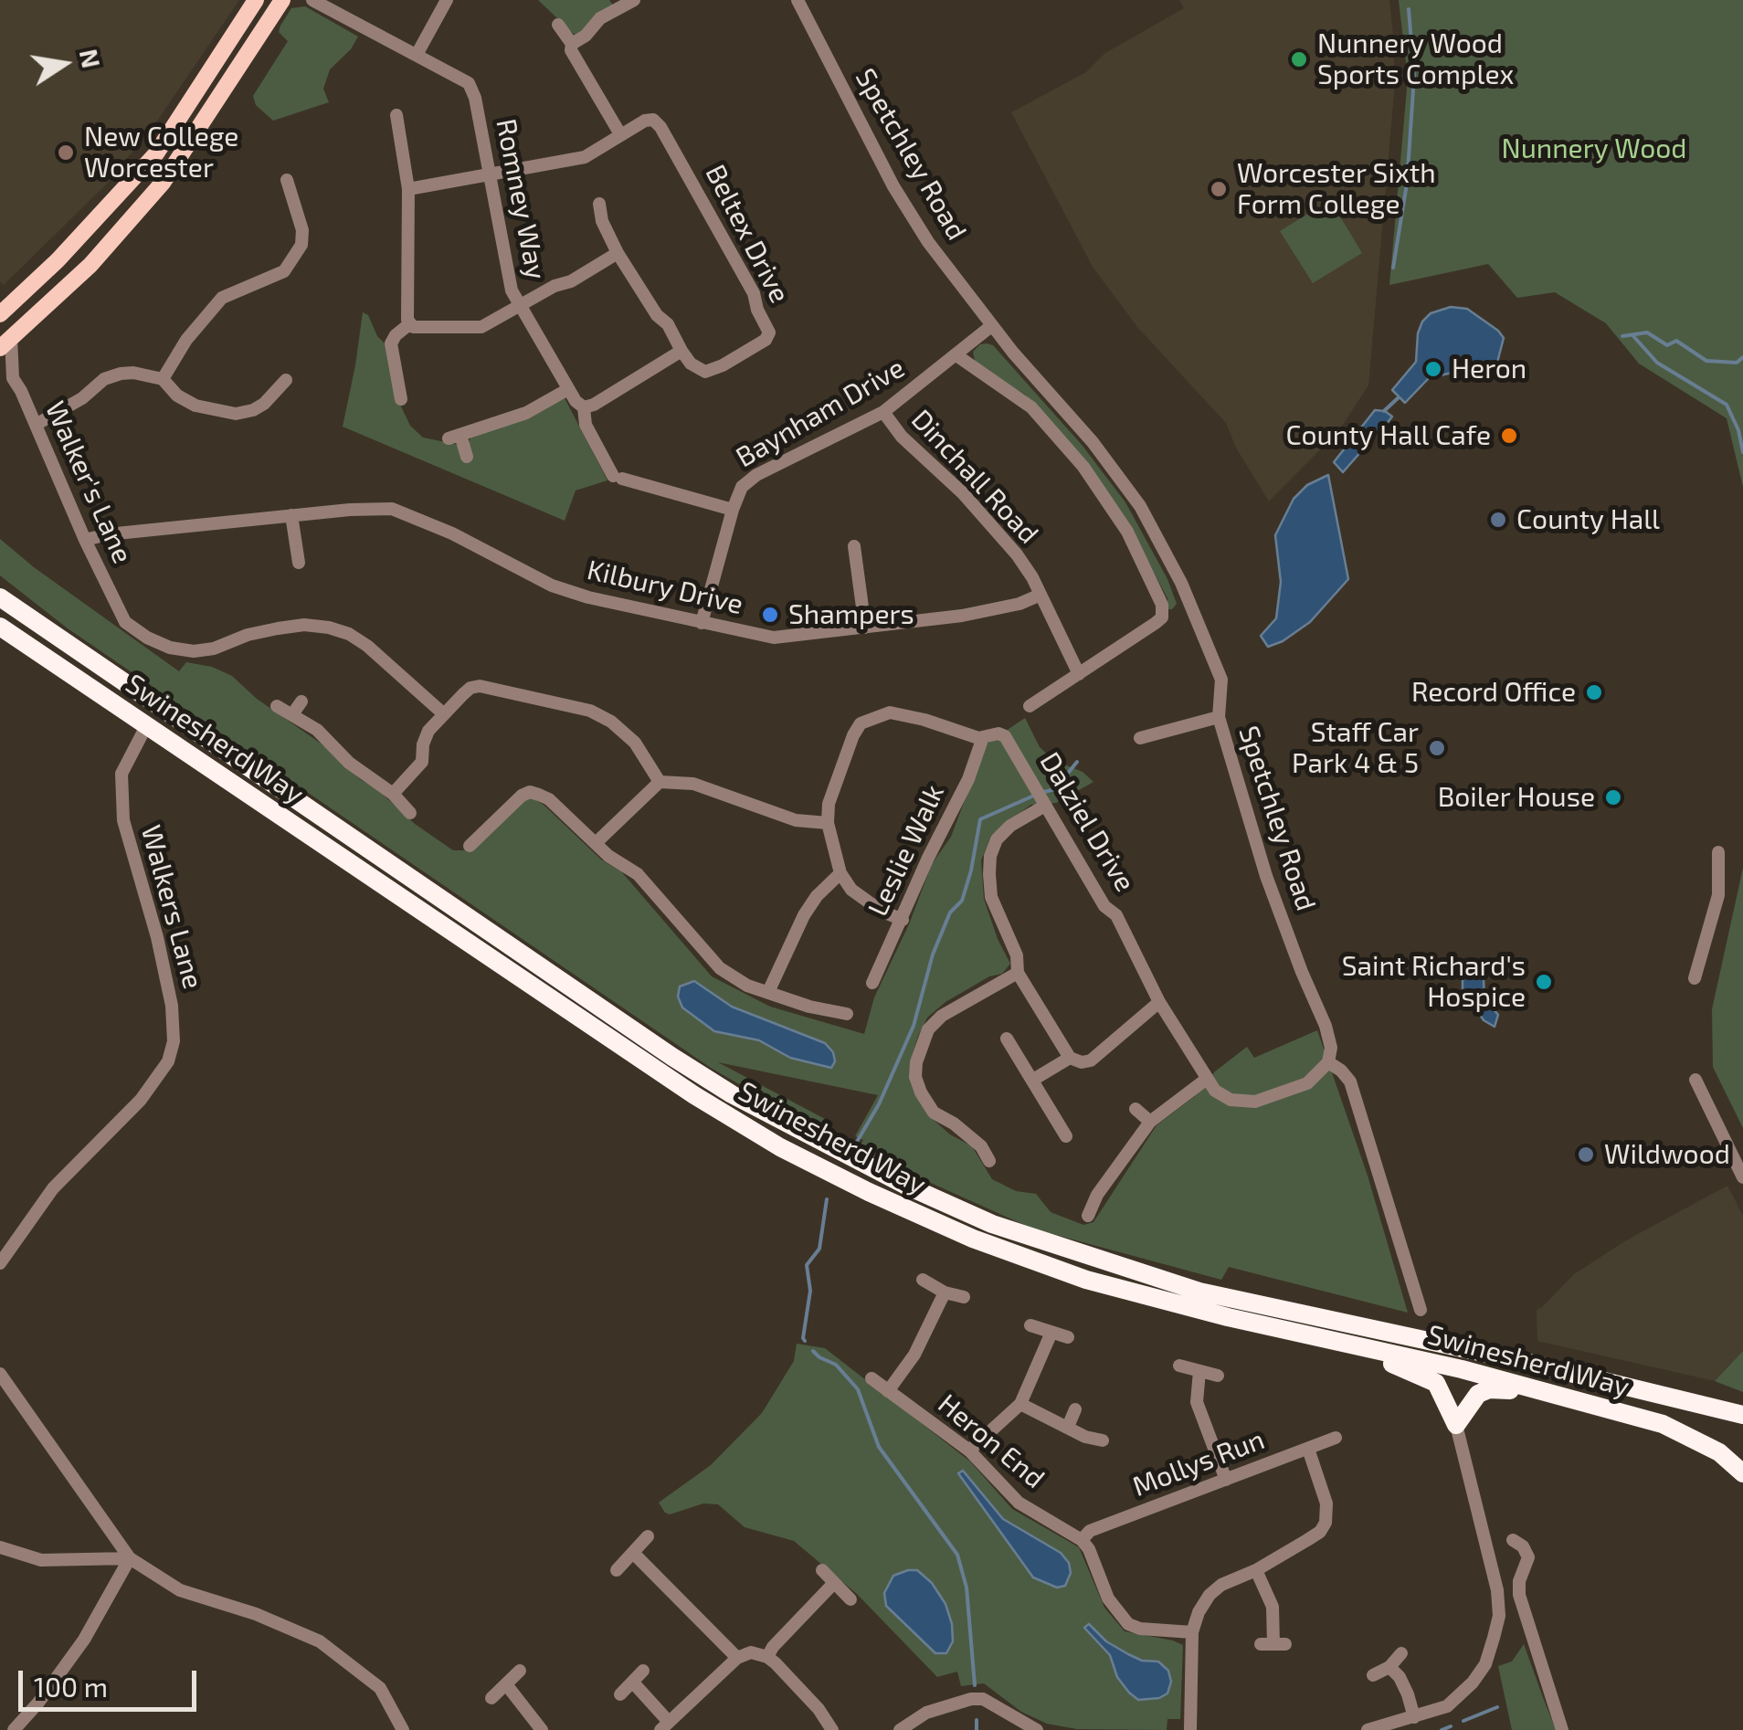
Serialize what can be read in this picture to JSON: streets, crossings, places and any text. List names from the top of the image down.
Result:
{
  "streets": {
    "highway": ["Swinesherd Way"],
    "street": [
      "Spetchley Road",
      "Romney Way",
      "Beltex Drive",
      "Baynham Drive",
      "Dinchall Road",
      "Walker's Lane",
      "Kilbury Drive",
      "Dalziel Drive",
      "Leslie Walk",
      "Walkers Lane",
      "Heron End",
      "Mollys Run"
    ]
  },
  "crossings": [
    ["Spetchley Road", "Baynham Drive"],
    ["Spetchley Road", "Dalziel Drive"],
    ["Romney Way", "Beltex Drive"],
    ["Romney Way", "Baynham Drive"],
    ["Baynham Drive", "Dinchall Road"],
    ["Baynham Drive", "Kilbury Drive"],
    ["Dinchall Road", "Kilbury Drive"],
    ["Walker's Lane", "Kilbury Drive"],
    ["Swinesherd Way", "Walkers Lane"],
    ["Dalziel Drive", "Leslie Walk"],
    ["Heron End", "Mollys Run"]
  ],
  "parks": ["Nunnery Wood"],
  "places": [
    "Nunnery Wood Sports Complex",
    "New College Worcester",
    "Worcester Sixth Form College",
    "Heron",
    "County Hall Cafe",
    "County Hall",
    "Shampers",
    "Record Office",
    "Staff Car Park 4 & 5",
    "Boiler House",
    "Saint Richard's Hospice",
    "Wildwood"
  ],
  "scale_bar": "100 m",
  "north": "right"
}
